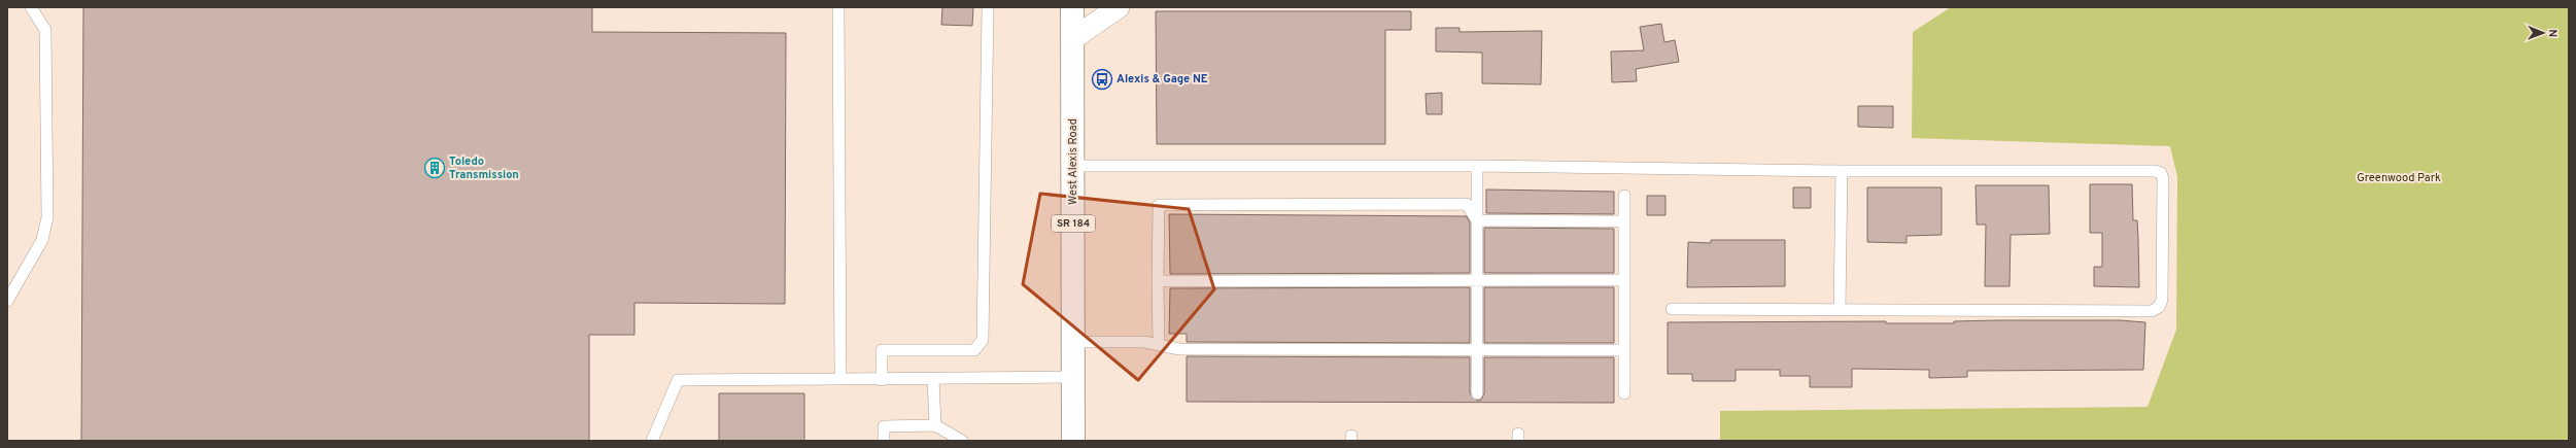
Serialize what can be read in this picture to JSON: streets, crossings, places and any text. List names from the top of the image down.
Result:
{
  "streets": {
    "main road": ["West Alexis Road", "SR 184"]
  },
  "parks": ["Greenwood Park"],
  "places": {
    "bus stop": ["Alexis & Gage NE"],
    "building": ["Toledo Transmission"]
  },
  "north": "right"
}
